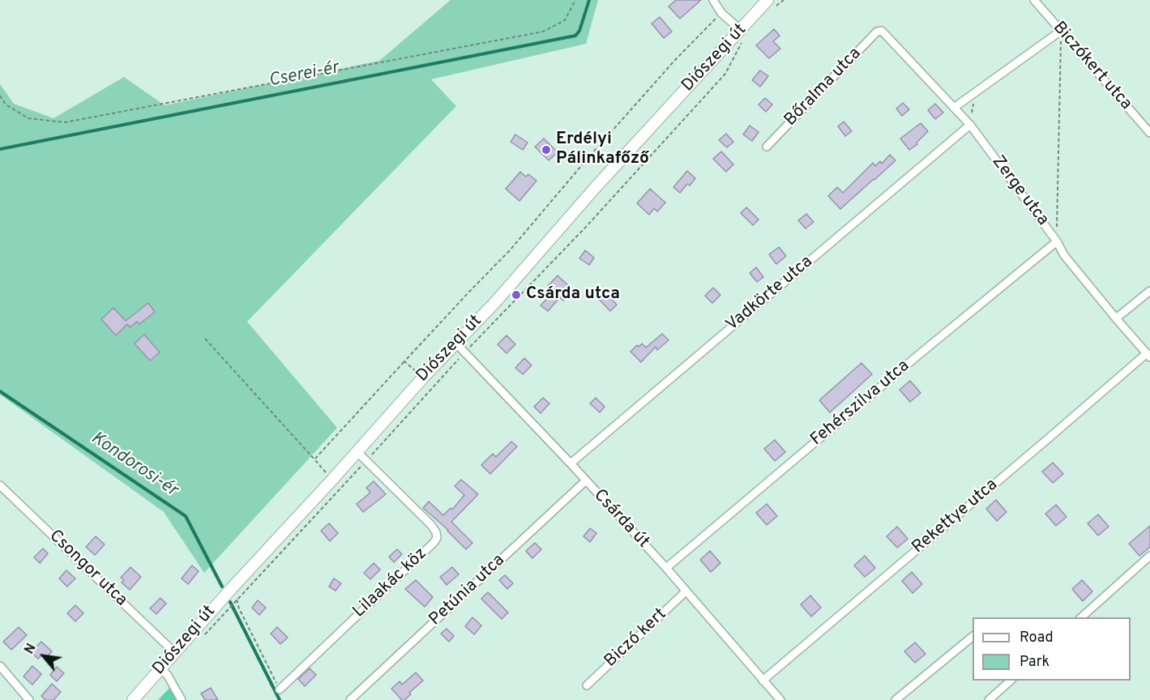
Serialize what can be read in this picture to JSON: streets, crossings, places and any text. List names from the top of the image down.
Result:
{
  "streets": {
    "main road": ["Diószegi út"],
    "street": [
      "Biczókert utca",
      "Bőralma utca",
      "Zerge utca",
      "Vadkörte utca",
      "Fehérszilva utca",
      "Rekettye utca",
      "Csárda út",
      "Csongor utca",
      "Lilaakác köz",
      "Petúnia utca",
      "Biczó kert"
    ]
  },
  "crossings": [
    ["Diószegi út", "Csárda út"],
    ["Diószegi út", "Csongor utca"],
    ["Diószegi út", "Lilaakác köz"],
    ["Bőralma utca", "Zerge utca"],
    ["Zerge utca", "Vadkörte utca"],
    ["Zerge utca", "Fehérszilva utca"],
    ["Zerge utca", "Rekettye utca"],
    ["Vadkörte utca", "Csárda út"],
    ["Fehérszilva utca", "Csárda út"],
    ["Rekettye utca", "Csárda út"],
    ["Csárda út", "Petúnia utca"],
    ["Csárda út", "Biczó kert"]
  ],
  "water": ["Cserei-ér", "Kondorosi-ér"],
  "places": ["Erdélyi Pálinkafőző", "Csárda utca"],
  "legend": ["Road", "Park"],
  "north": "top left"
}
